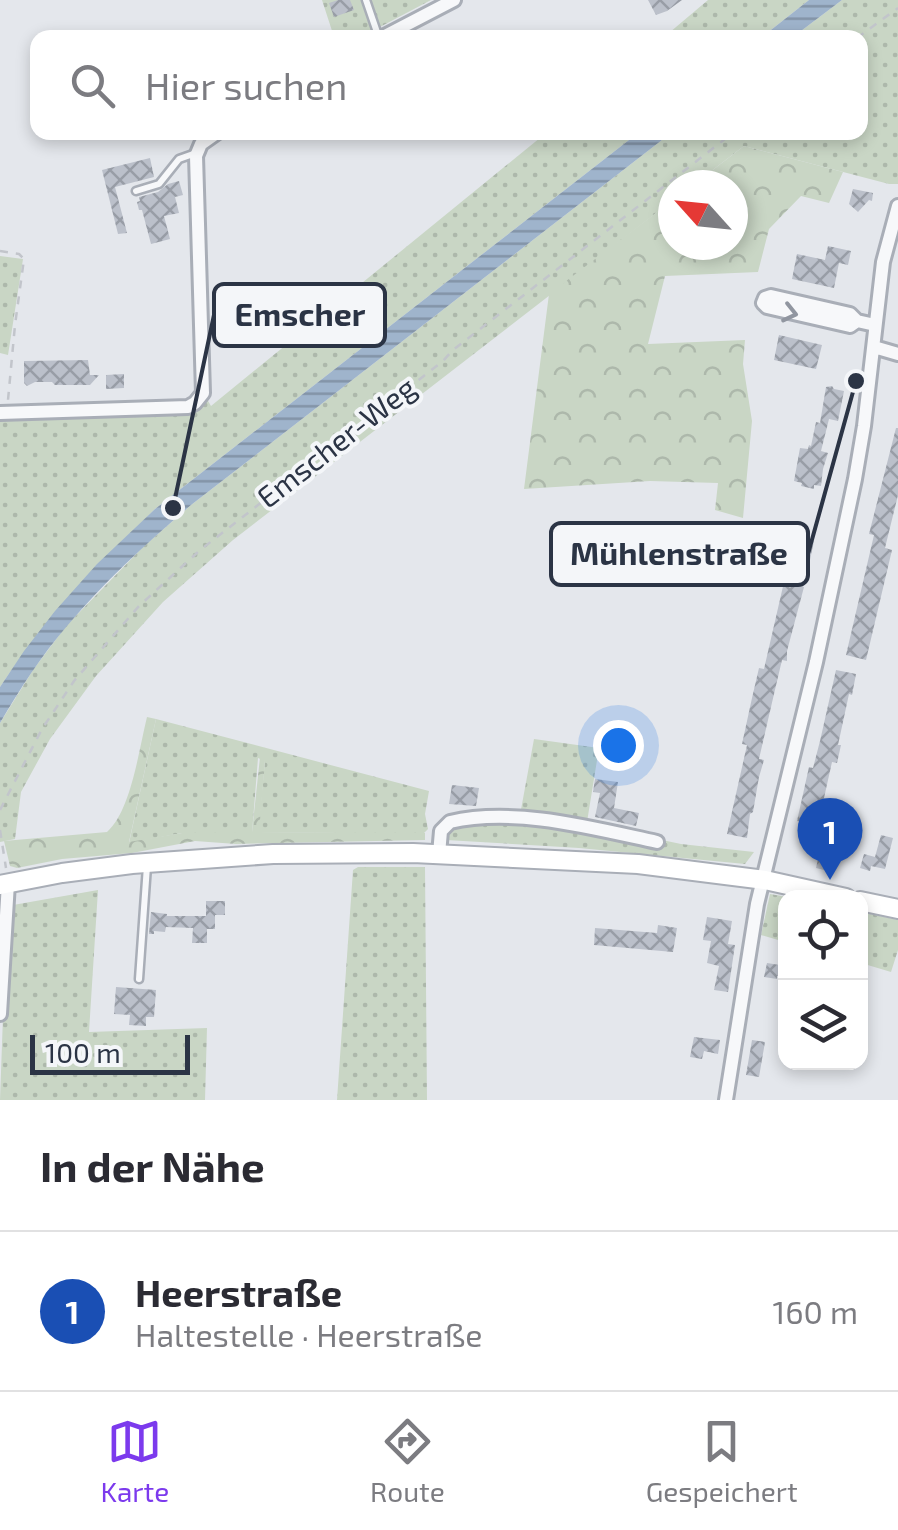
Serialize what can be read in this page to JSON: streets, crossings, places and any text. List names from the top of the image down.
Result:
{
  "streets": {
    "path": ["Emscher-Weg"]
  },
  "places": ["Mühlenstraße", "Emscher"],
  "scale_bar": "100 m",
  "north": "top left",
  "page": {
    "search": "Hier suchen",
    "pins": "1",
    "scale": "100 m",
    "heading": "In der Nähe",
    "list": [
      {
        "mark": "1",
        "name": "Heerstraße",
        "note": "Haltestelle · Heerstraße",
        "value": "160 m"
      }
    ],
    "nav": ["Karte", "Route", "Gespeichert"]
  }
}
